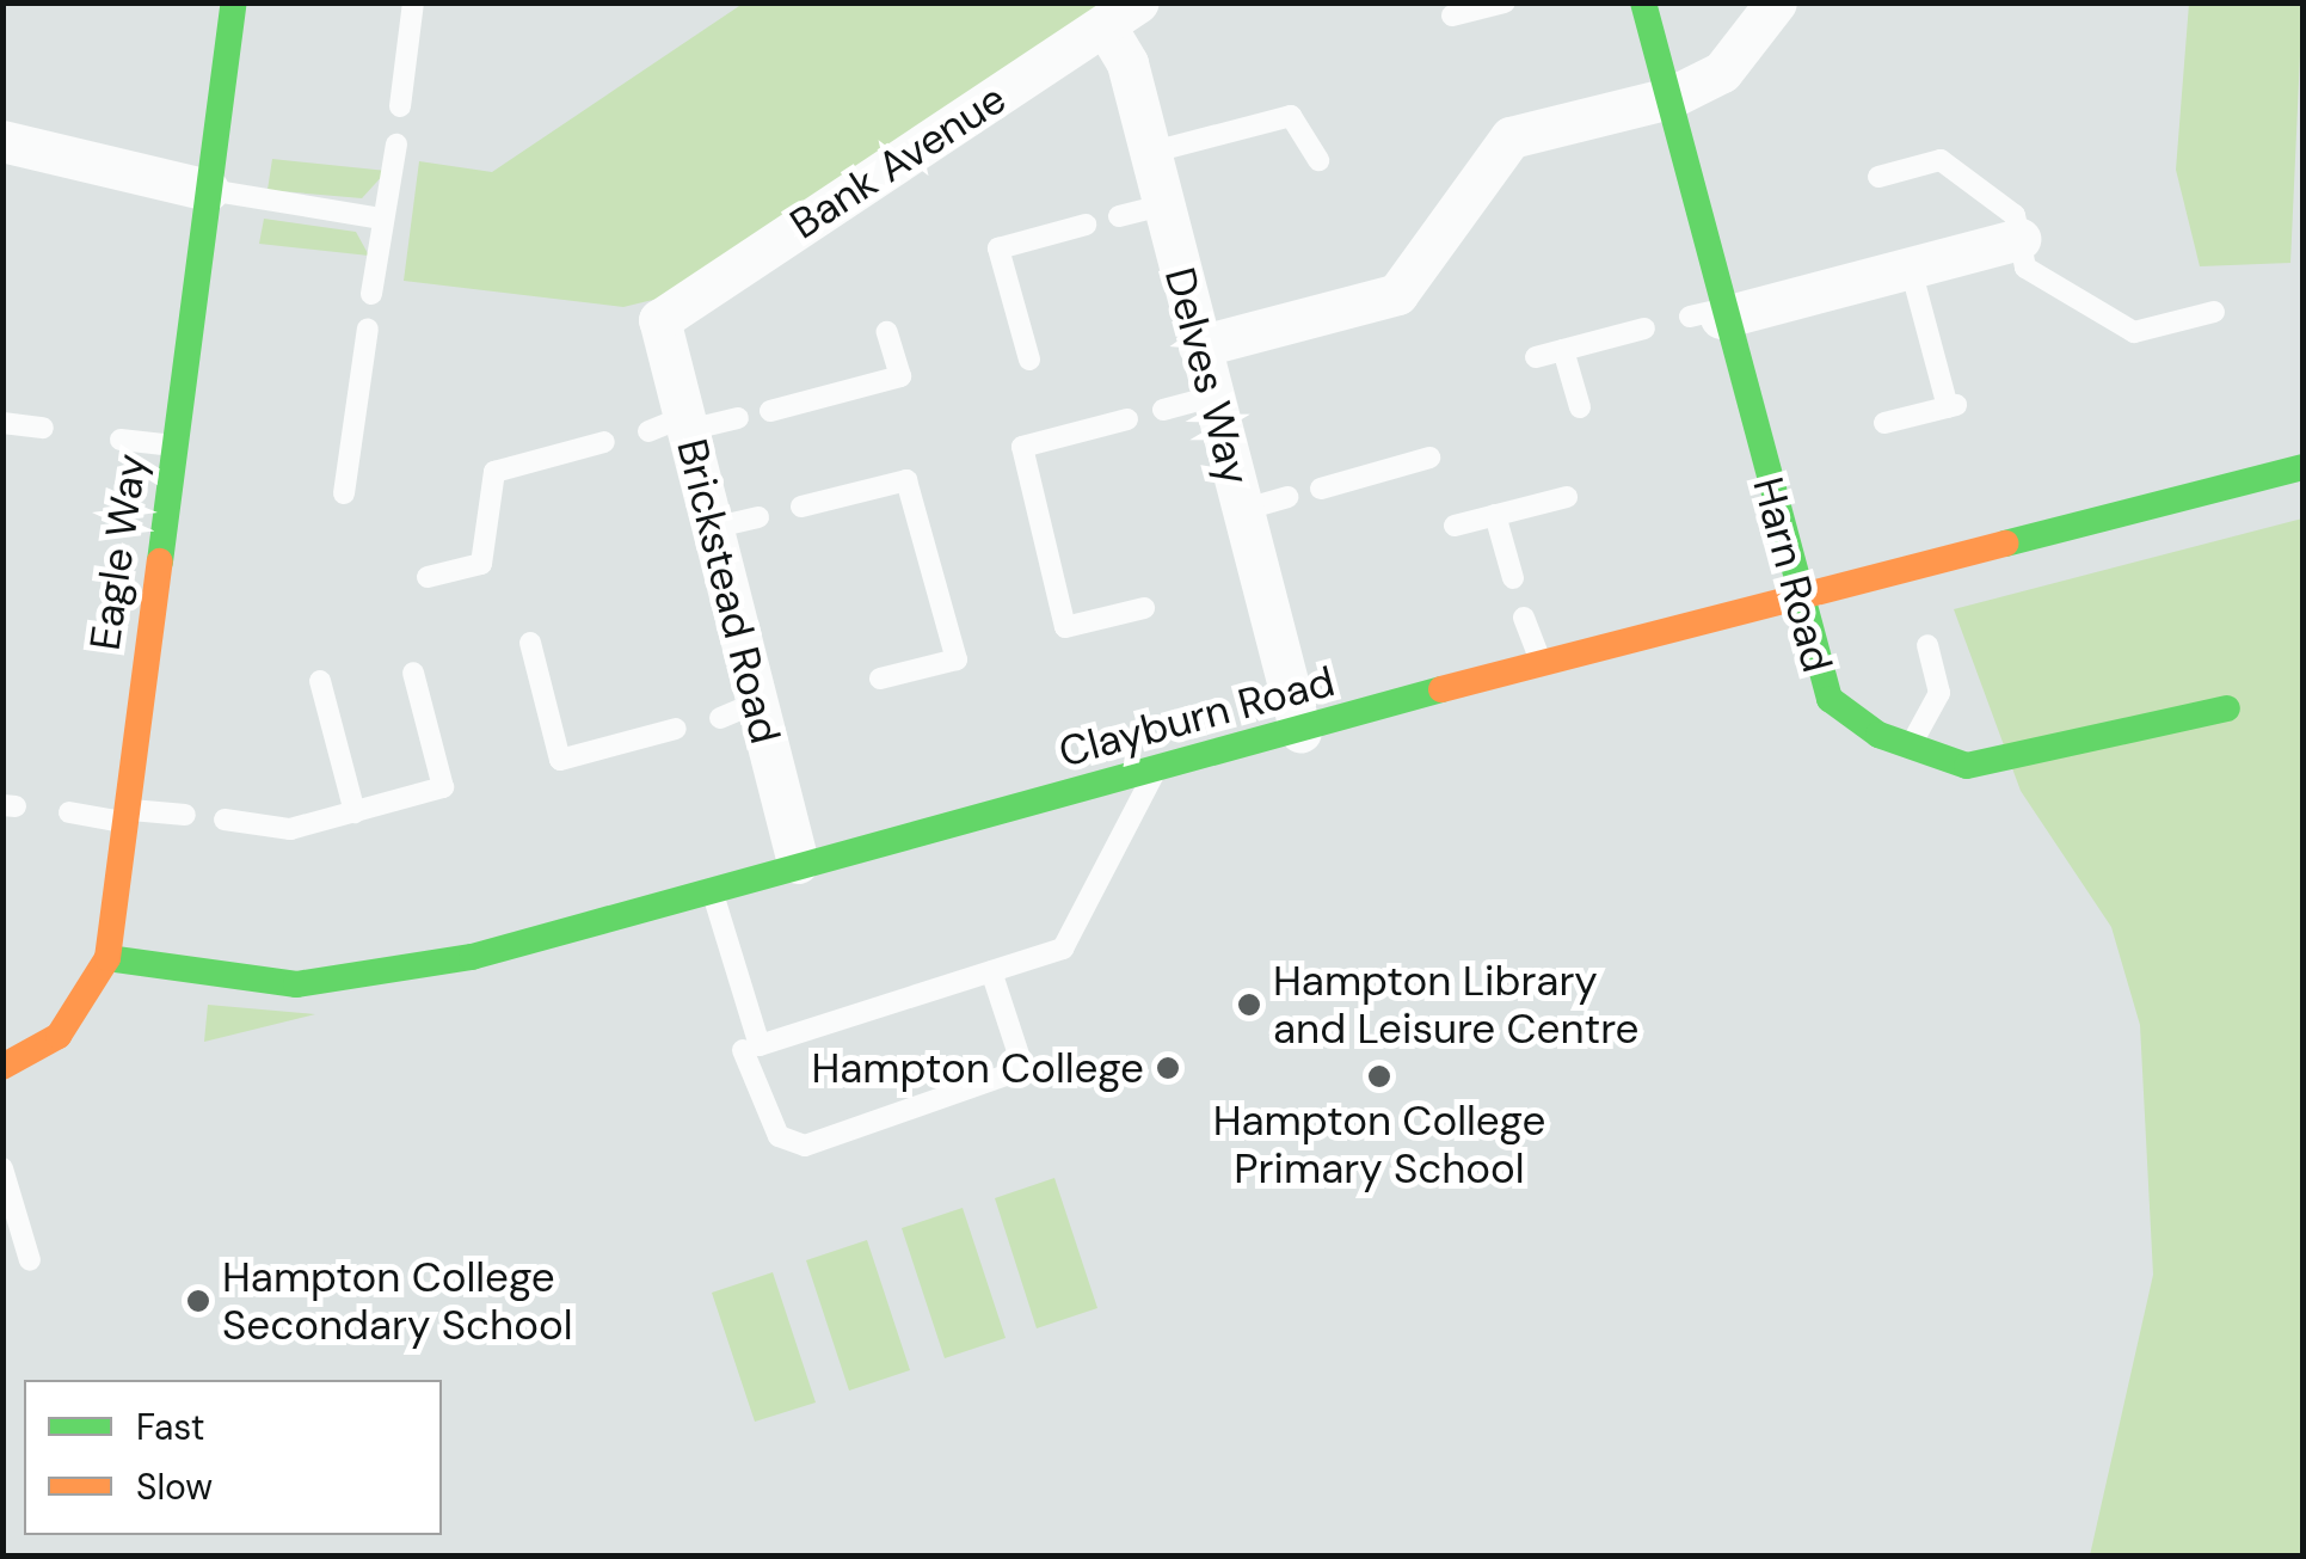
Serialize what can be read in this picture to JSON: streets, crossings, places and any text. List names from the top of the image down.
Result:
{
  "streets": {
    "street": [
      "Bank Avenue",
      "Delves Way",
      "Eagle Way",
      "Harn Road",
      "Brickstead Road",
      "Clayburn Road"
    ]
  },
  "crossings": [
    ["Bank Avenue", "Delves Way"],
    ["Bank Avenue", "Brickstead Road"],
    ["Delves Way", "Clayburn Road"],
    ["Eagle Way", "Clayburn Road"],
    ["Harn Road", "Clayburn Road"],
    ["Brickstead Road", "Clayburn Road"]
  ],
  "places": [
    "Hampton Library and Leisure Centre",
    "Hampton College",
    "Hampton College Primary School",
    "Hampton College Secondary School"
  ],
  "legend": ["Fast", "Slow"]
}
